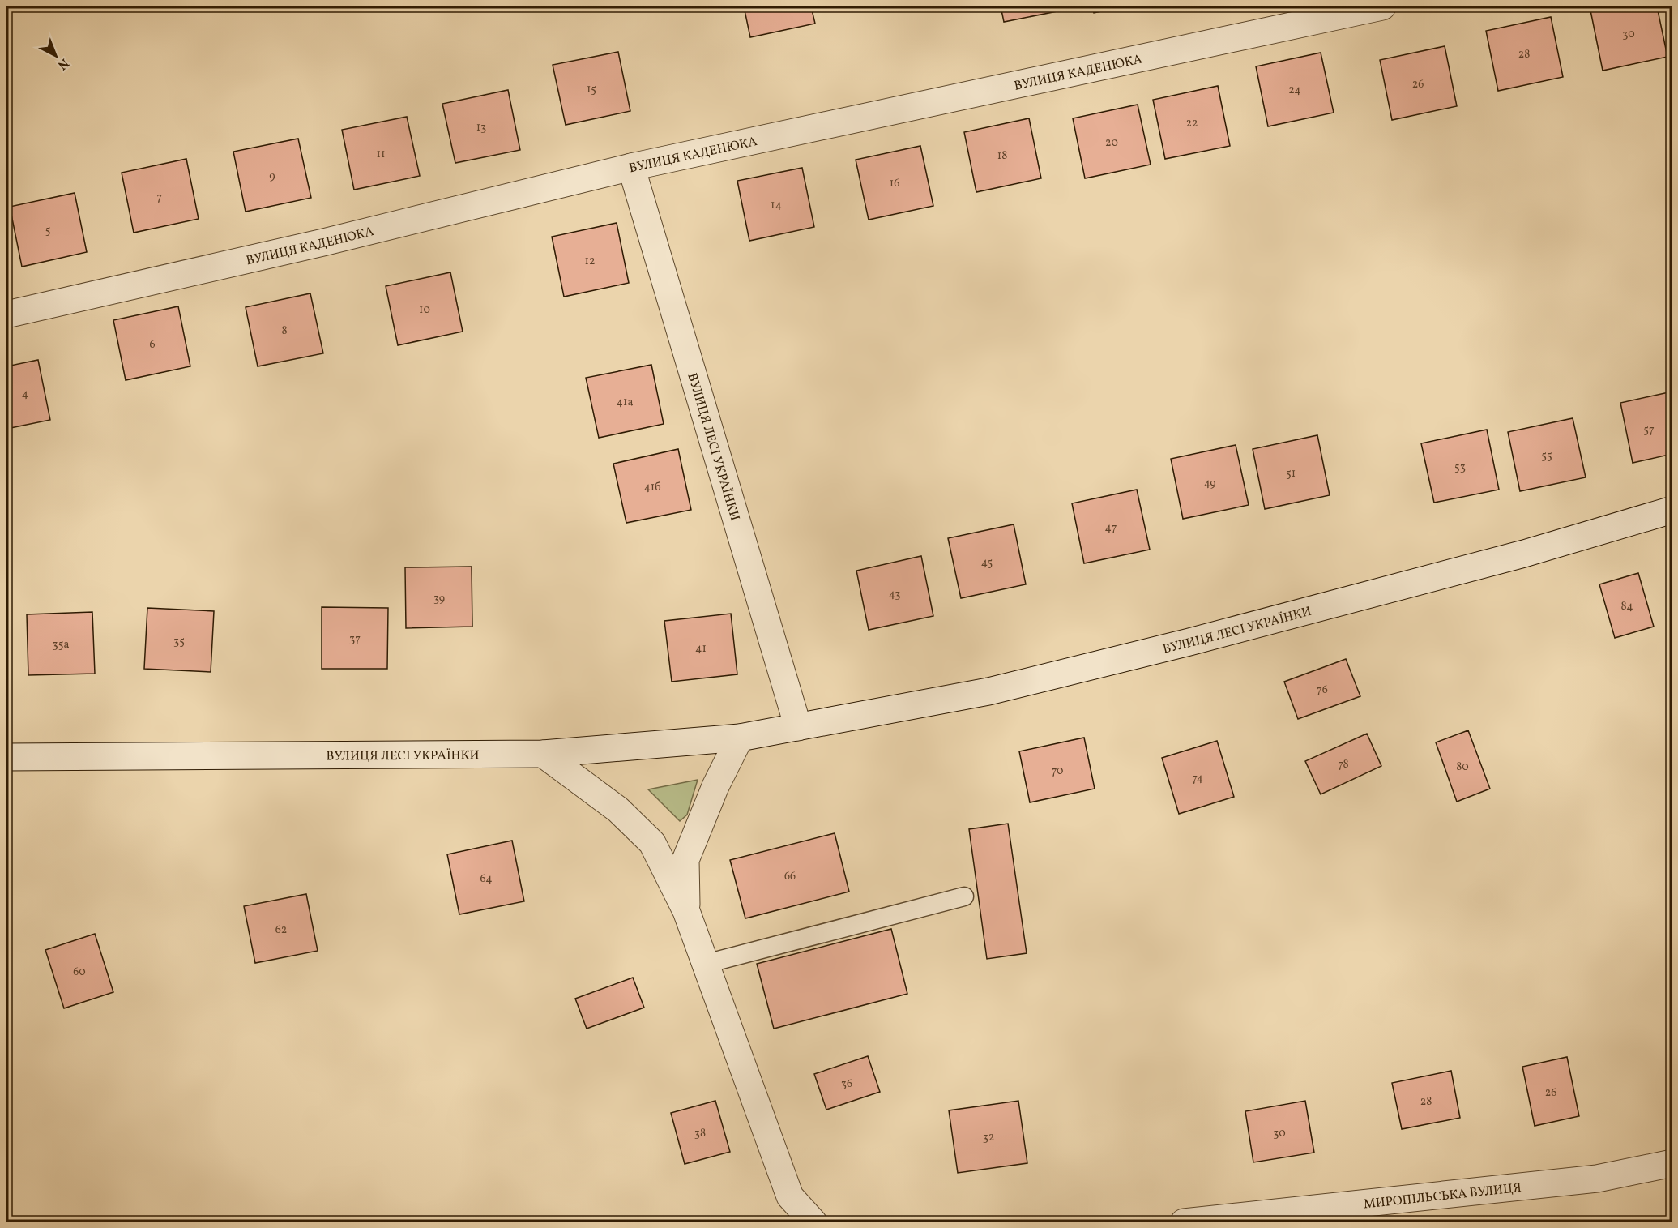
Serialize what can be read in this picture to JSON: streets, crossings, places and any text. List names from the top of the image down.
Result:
{
  "streets": {
    "street": ["ВУЛИЦЯ КАДЕНЮКА", "ВУЛИЦЯ ЛЕСІ УКРАЇНКИ", "МИРОПІЛЬСЬКА ВУЛИЦЯ"]
  },
  "crossings": [
    ["ВУЛИЦЯ КАДЕНЮКА", "ВУЛИЦЯ ЛЕСІ УКРАЇНКИ"]
  ],
  "house_numbers": [
    "30",
    "28",
    "26",
    "15",
    "24",
    "22",
    "13",
    "20",
    "11",
    "18",
    "9",
    "16",
    "7",
    "14",
    "5",
    "12",
    "10",
    "8",
    "6",
    "4",
    "41а",
    "57",
    "55",
    "53",
    "51",
    "49",
    "41б",
    "47",
    "45",
    "43",
    "39",
    "84",
    "37",
    "35",
    "35а",
    "41",
    "76",
    "78",
    "80",
    "70",
    "74",
    "66",
    "64",
    "62",
    "60",
    "36",
    "26",
    "28",
    "38",
    "30",
    "32"
  ],
  "north": "bottom right"
}
